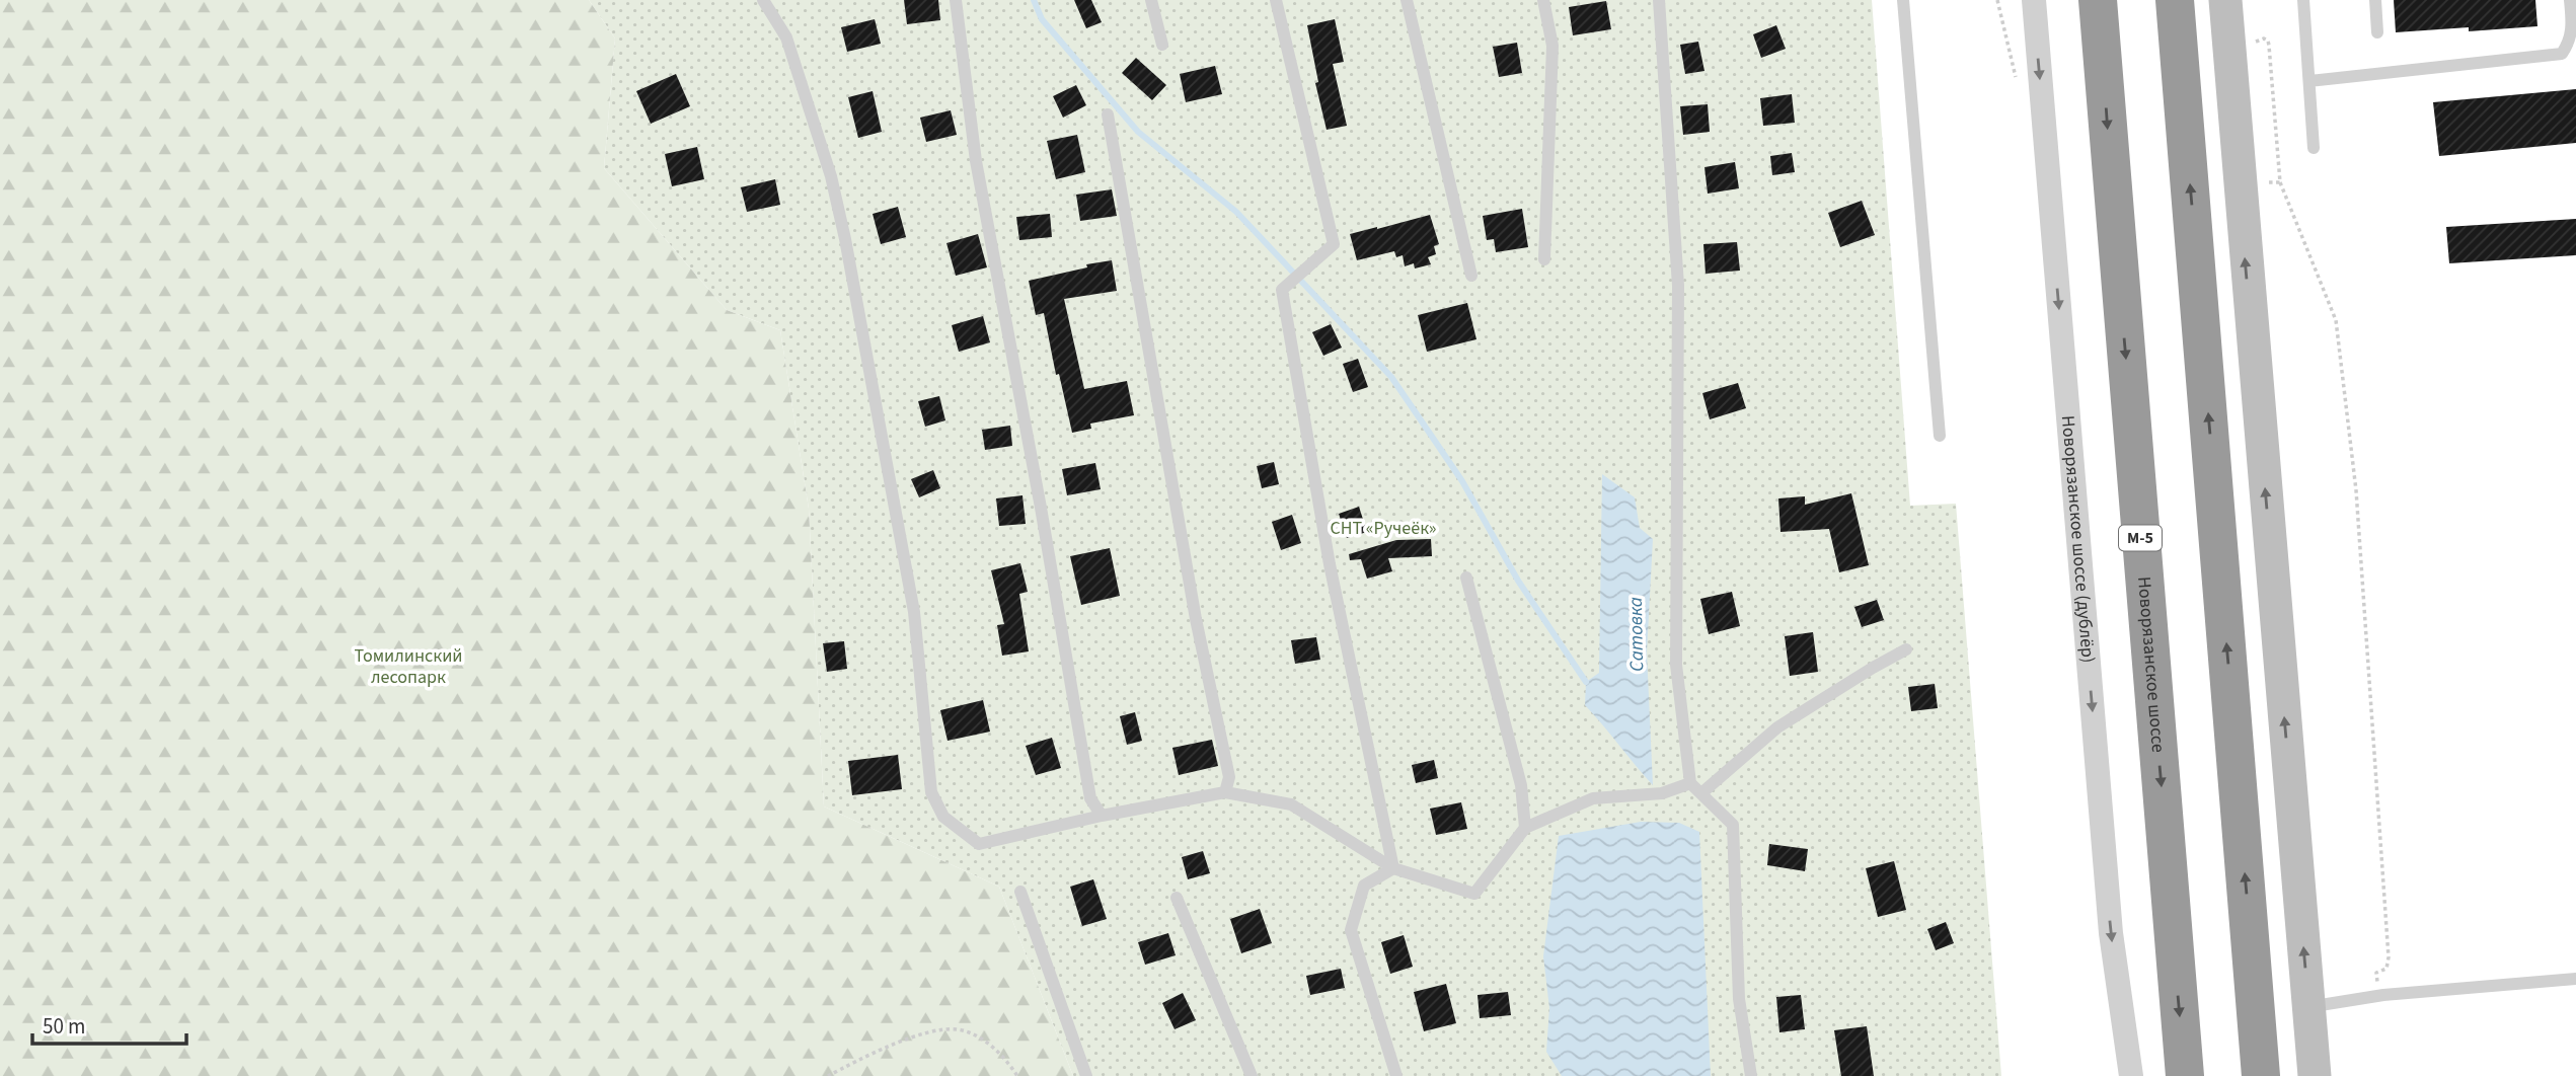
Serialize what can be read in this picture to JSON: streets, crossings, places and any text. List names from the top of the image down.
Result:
{
  "streets": {
    "highway": ["М-5", "Новорязанское шоссе"],
    "street": ["Новорязанское шоссе (дублёр)"]
  },
  "water": ["Сатовка"],
  "parks": ["СНТ «Ручеёк»", "Томилинский лесопарк"],
  "scale_bar": "50 m"
}
